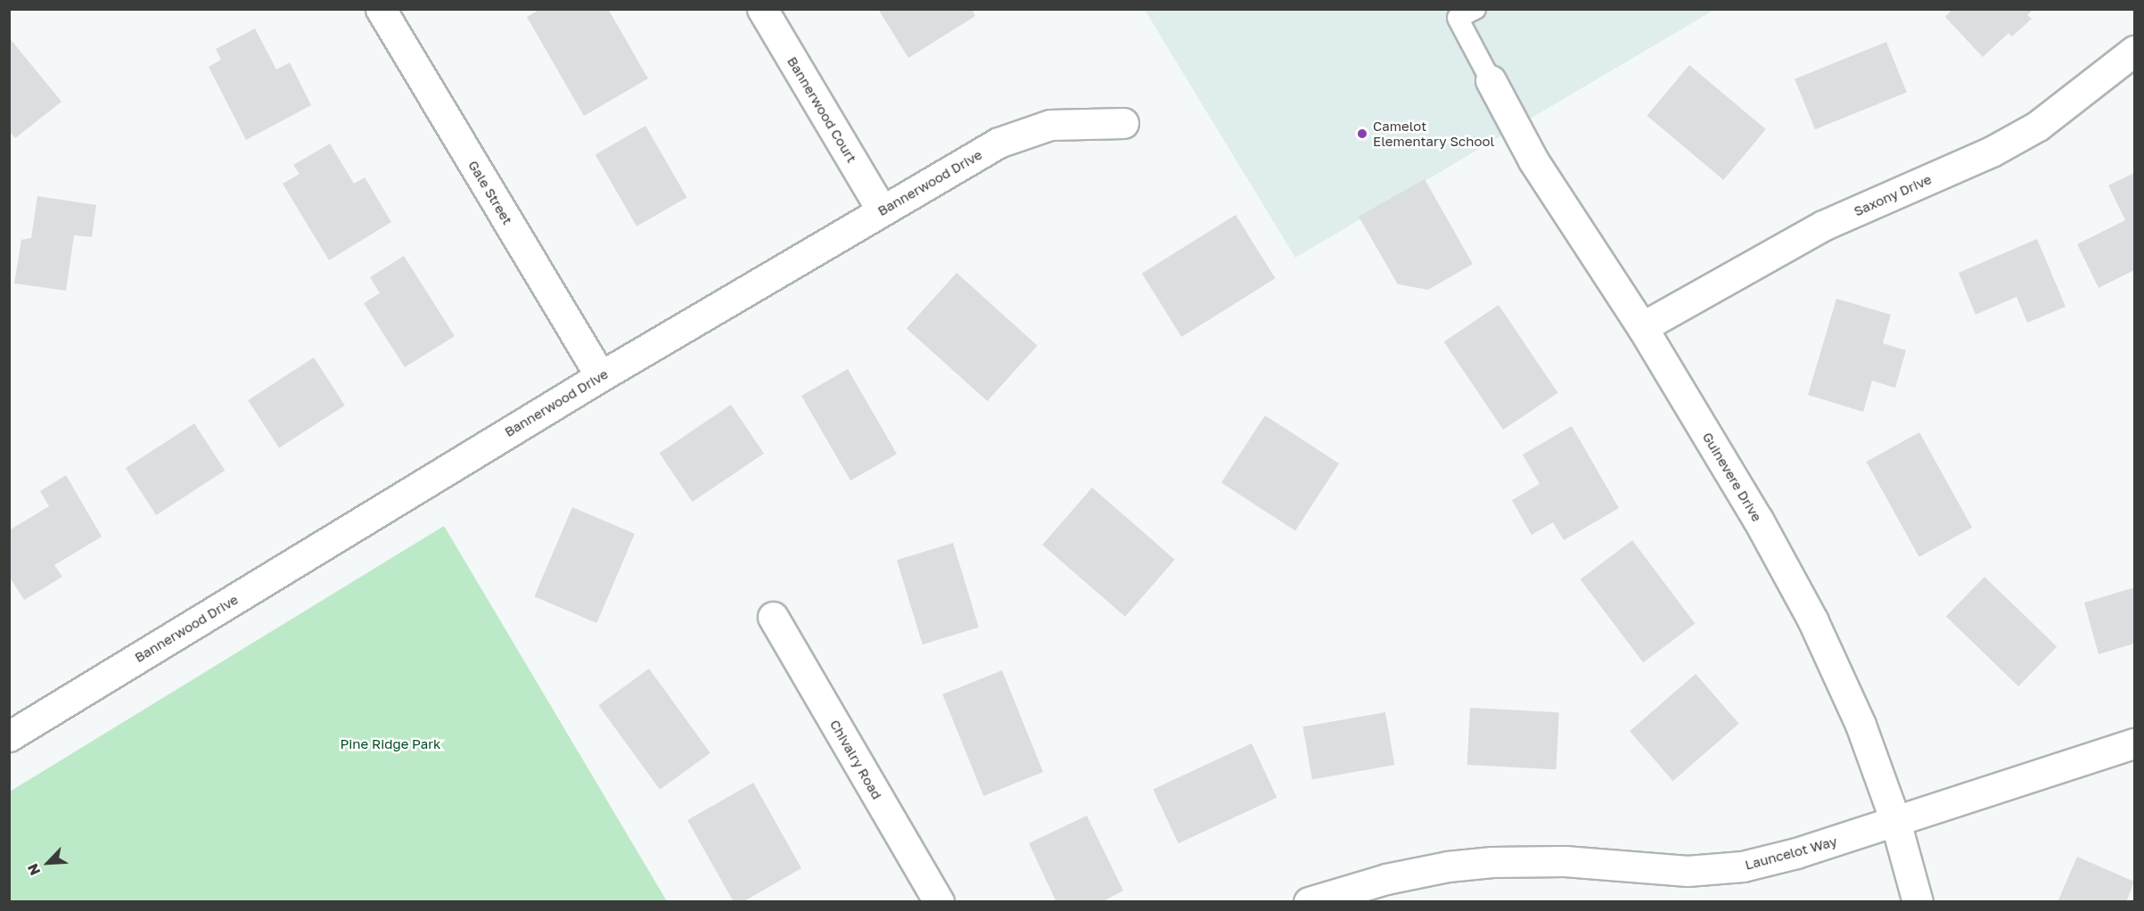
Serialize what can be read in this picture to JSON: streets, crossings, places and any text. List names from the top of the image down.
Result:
{
  "streets": {
    "street": [
      "Bannerwood Court",
      "Bannerwood Drive",
      "Gale Street",
      "Saxony Drive",
      "Guinevere Drive",
      "Chivalry Road",
      "Launcelot Way"
    ]
  },
  "crossings": [
    ["Bannerwood Court", "Bannerwood Drive"],
    ["Bannerwood Drive", "Gale Street"],
    ["Saxony Drive", "Guinevere Drive"],
    ["Guinevere Drive", "Launcelot Way"]
  ],
  "parks": ["Pine Ridge Park"],
  "places": ["Camelot Elementary School"],
  "north": "bottom left"
}
